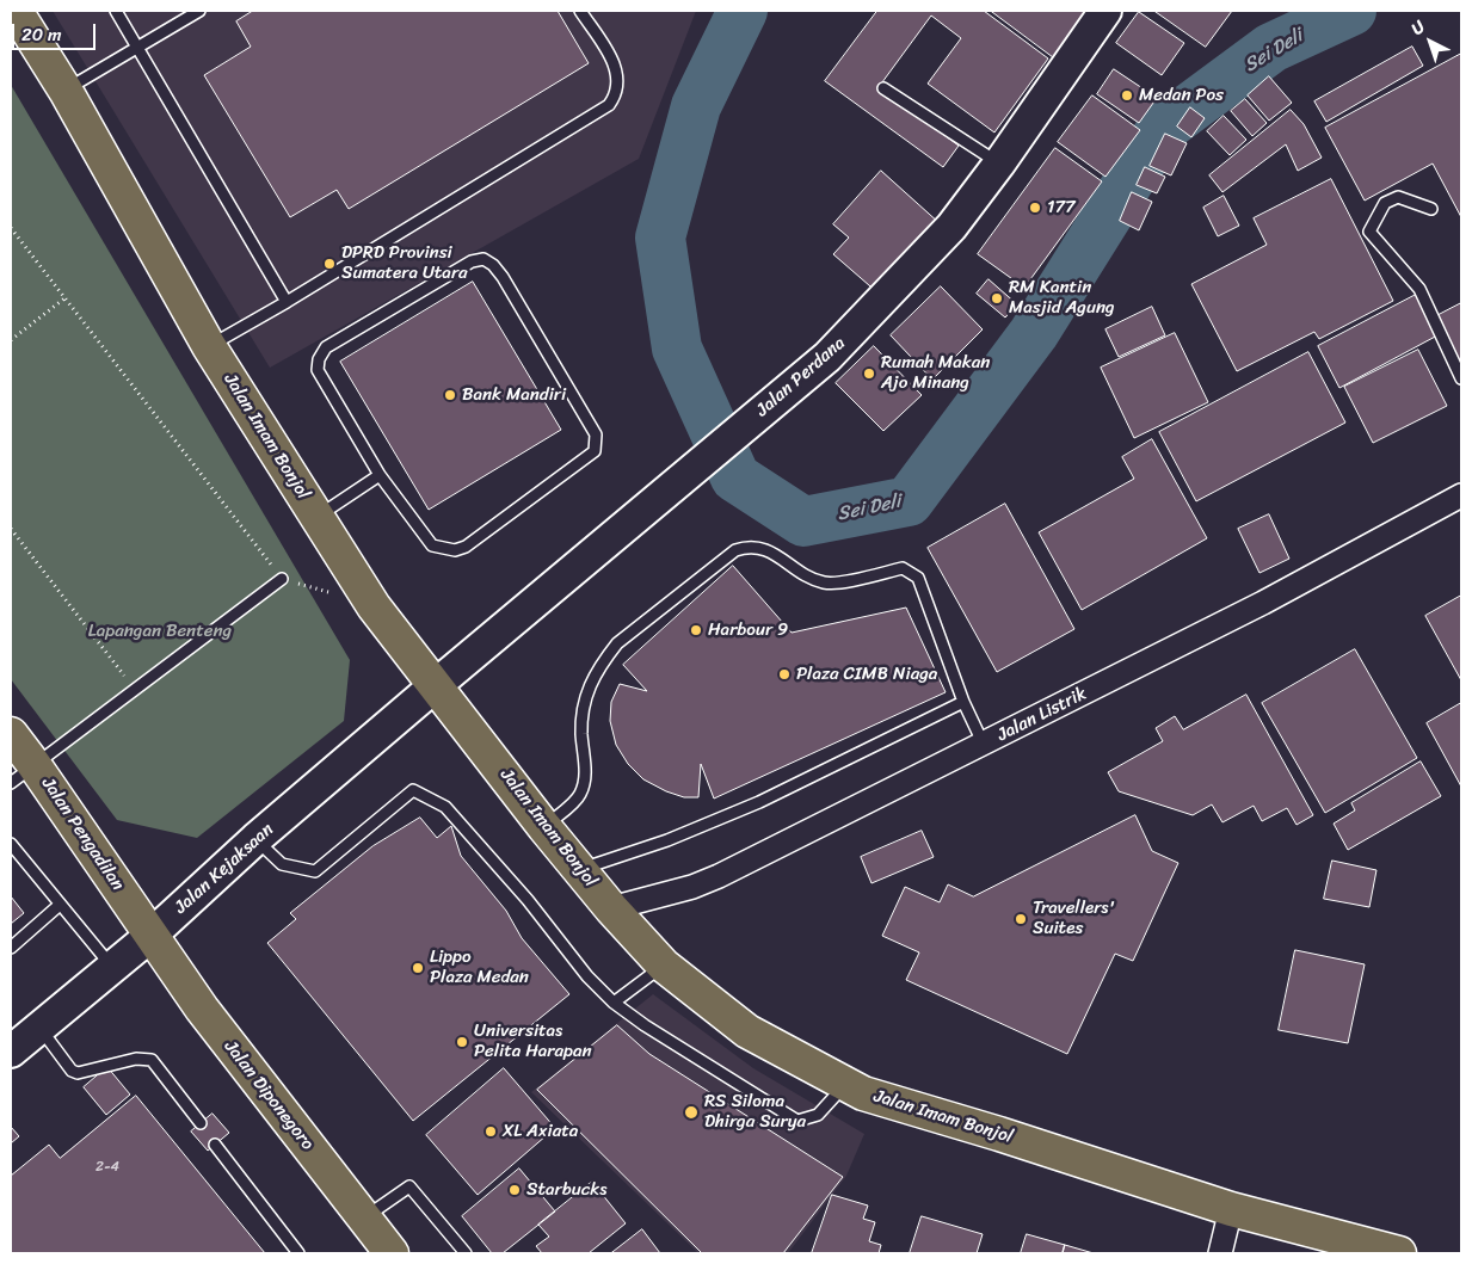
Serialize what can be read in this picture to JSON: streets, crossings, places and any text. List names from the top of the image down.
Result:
{
  "streets": {
    "main road": [
      "Jalan Perdana",
      "Jalan Imam Bonjol",
      "Jalan Pengadilan",
      "Jalan Kejaksaan",
      "Jalan Diponegoro"
    ],
    "street": ["Jalan Listrik"]
  },
  "crossings": [
    ["Jalan Perdana", "Jalan Imam Bonjol"],
    ["Jalan Perdana", "Jalan Kejaksaan"],
    ["Jalan Imam Bonjol", "Jalan Listrik"],
    ["Jalan Imam Bonjol", "Jalan Kejaksaan"],
    ["Jalan Pengadilan", "Jalan Kejaksaan"],
    ["Jalan Pengadilan", "Jalan Diponegoro"],
    ["Jalan Kejaksaan", "Jalan Diponegoro"]
  ],
  "water": ["Sei Deli"],
  "parks": ["Lapangan Benteng"],
  "places": [
    "Medan Pos",
    "177",
    "DPRD Provinsi Sumatera Utara",
    "RM Kantin Masjid Agung",
    "Rumah Makan Ajo Minang",
    "Bank Mandiri",
    "Harbour 9",
    "Plaza CIMB Niaga",
    "Travellers' Suites",
    "Lippo Plaza Medan",
    "Universitas Pelita Harapan",
    "RS Siloma Dhirga Surya",
    "XL Axiata",
    "Starbucks"
  ],
  "house_numbers": ["2-4"],
  "scale_bar": "20 m",
  "north": "top left"
}
